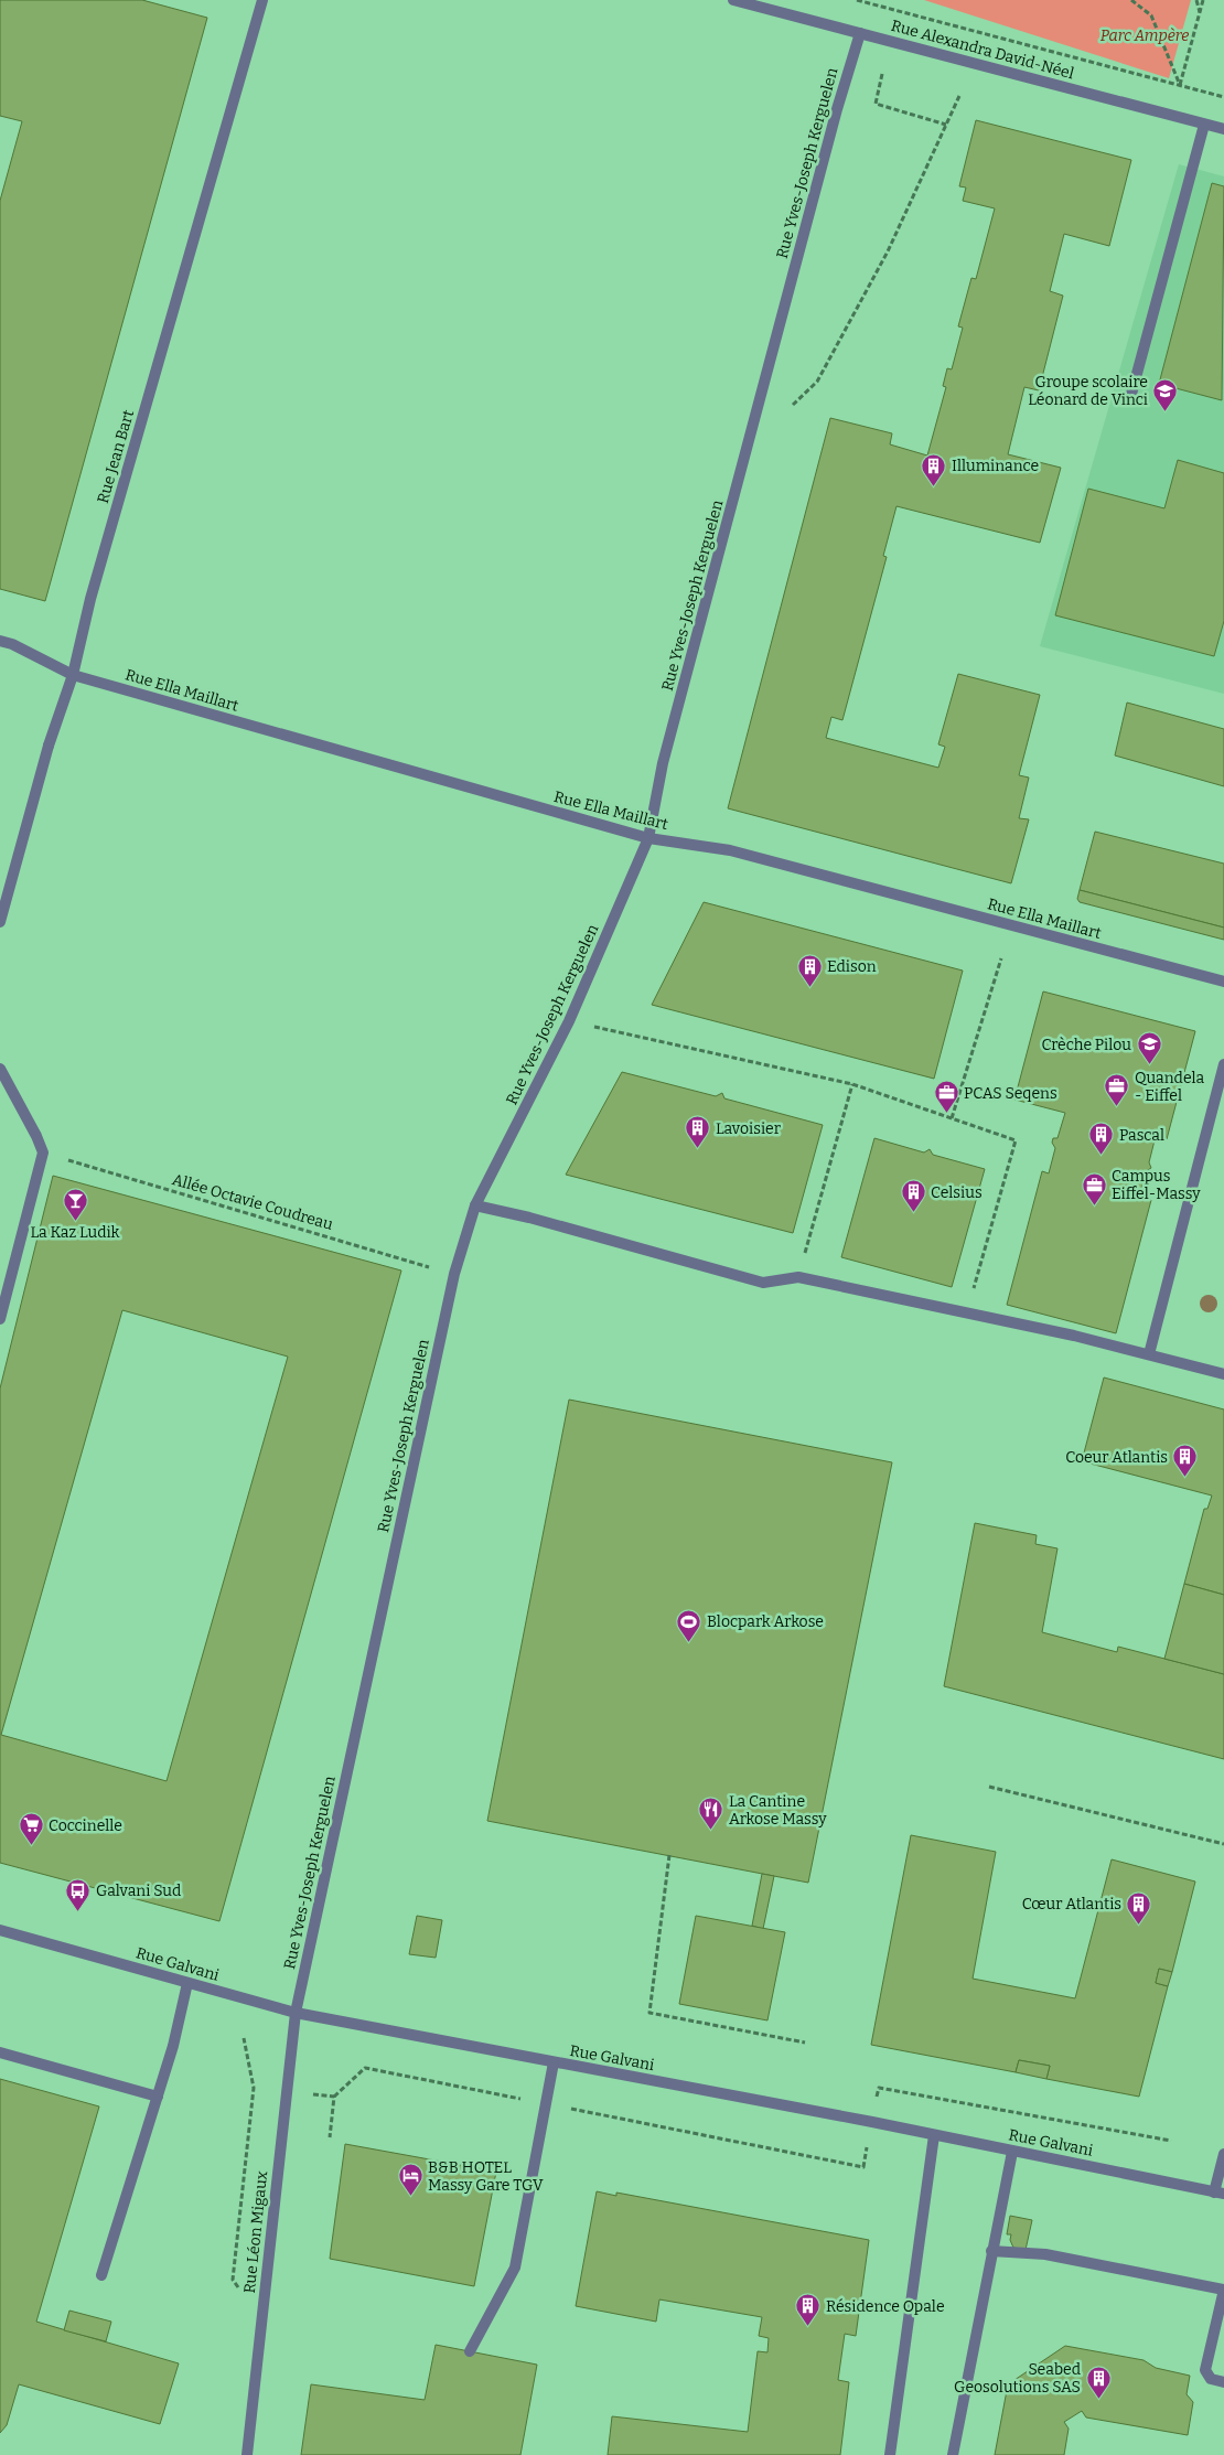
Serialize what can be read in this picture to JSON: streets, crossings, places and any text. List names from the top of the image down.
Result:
{
  "streets": {
    "street": [
      "Rue Alexandra David-Néel",
      "Rue Yves-Joseph Kerguelen",
      "Rue Jean Bart",
      "Rue Ella Maillart",
      "Rue Galvani",
      "Rue Léon Migaux"
    ],
    "path": ["Allée Octavie Coudreau"]
  },
  "crossings": [
    ["Rue Alexandra David-Néel", "Rue Yves-Joseph Kerguelen"],
    ["Rue Yves-Joseph Kerguelen", "Rue Ella Maillart"],
    ["Rue Yves-Joseph Kerguelen", "Allée Octavie Coudreau"],
    ["Rue Yves-Joseph Kerguelen", "Rue Galvani"],
    ["Rue Yves-Joseph Kerguelen", "Rue Léon Migaux"],
    ["Rue Jean Bart", "Rue Ella Maillart"],
    ["Rue Galvani", "Rue Léon Migaux"]
  ],
  "parks": ["Parc Ampère"],
  "places": {
    "school or university": ["Groupe scolaire Léonard de Vinci", "Crèche Pilou"],
    "building": [
      "Illuminance",
      "Edison",
      "Lavoisier",
      "Pascal",
      "Celsius",
      "Coeur Atlantis",
      "Cœur Atlantis",
      "Résidence Opale",
      "Seabed Geosolutions SAS"
    ],
    "office": ["Quandela - Eiffel", "PCAS Seqens", "Campus Eiffel-Massy"],
    "bar": ["La Kaz Ludik"],
    "sports": ["Blocpark Arkose"],
    "restaurant": ["La Cantine Arkose Massy"],
    "supermarket": ["Coccinelle"],
    "bus stop": ["Galvani Sud"],
    "hotel": ["B&B HOTEL Massy Gare TGV"]
  }
}
